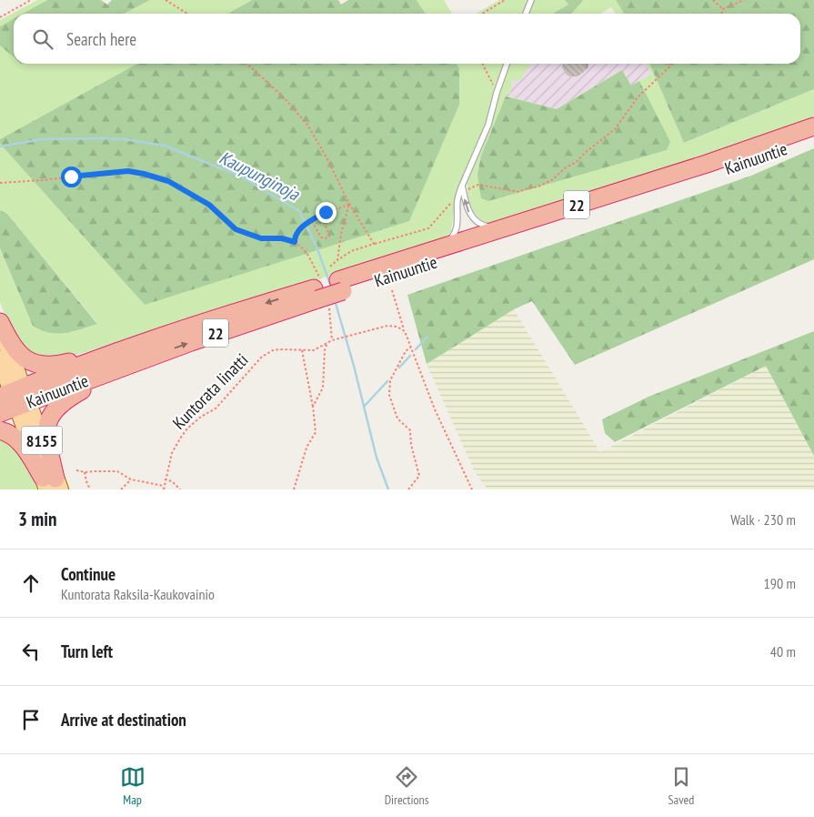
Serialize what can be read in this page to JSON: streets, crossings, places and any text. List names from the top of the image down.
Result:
{
  "streets": {
    "highway": ["Kainuuntie", "22"],
    "main road": ["8155"],
    "path": ["Kuntorata Iinatti"]
  },
  "crossings": [
    ["Kainuuntie", "8155"]
  ],
  "water": ["Kaupunginoja"],
  "page": {
    "search": "Search here",
    "heading": ["3 min", "Walk · 230 m"],
    "list": [
      ["Continue", "Kuntorata Raksila-Kaukovainio", "190 m"],
      ["Turn left", "40 m"],
      "Arrive at destination"
    ],
    "nav": ["Map", "Directions", "Saved"]
  }
}
